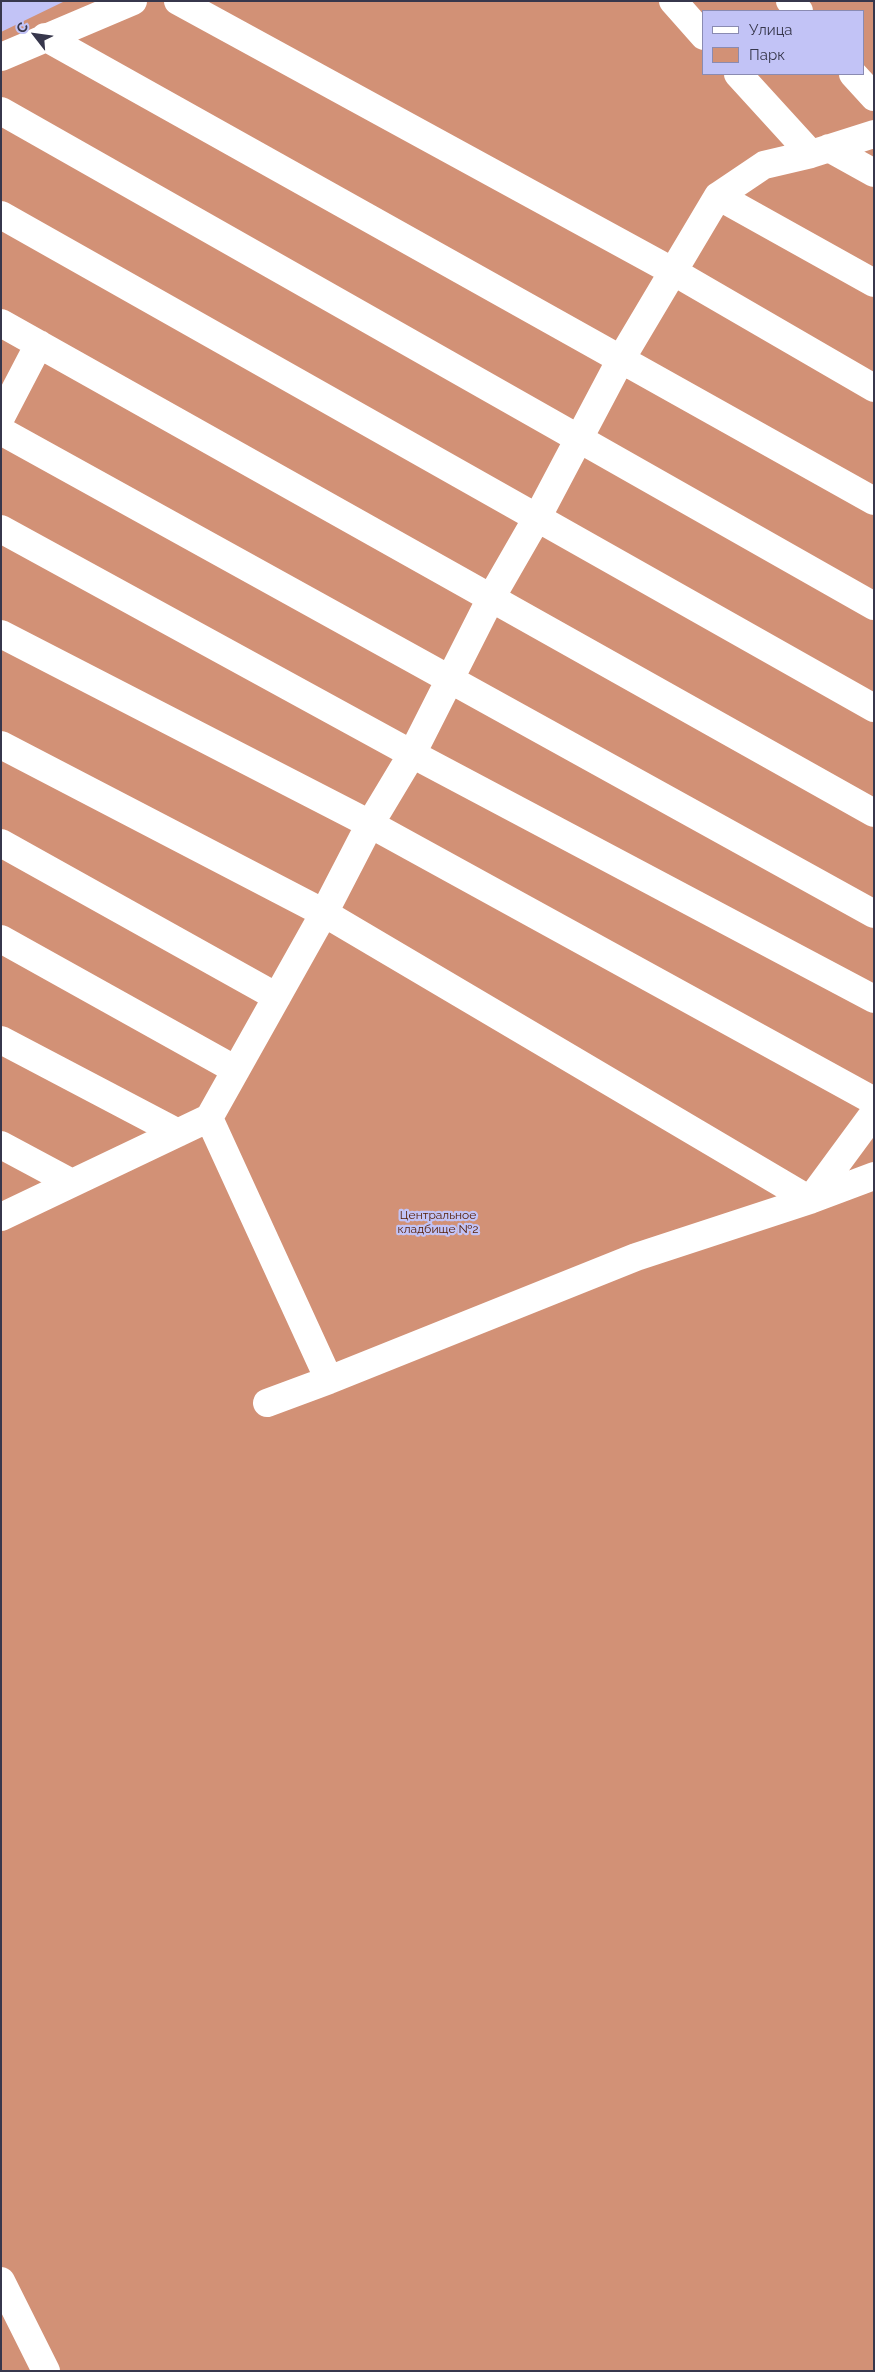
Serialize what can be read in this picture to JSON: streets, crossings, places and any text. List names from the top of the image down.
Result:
{
  "parks": ["Центральное кладбище №2"],
  "legend": ["Улица", "Парк"],
  "north": "top left"
}
